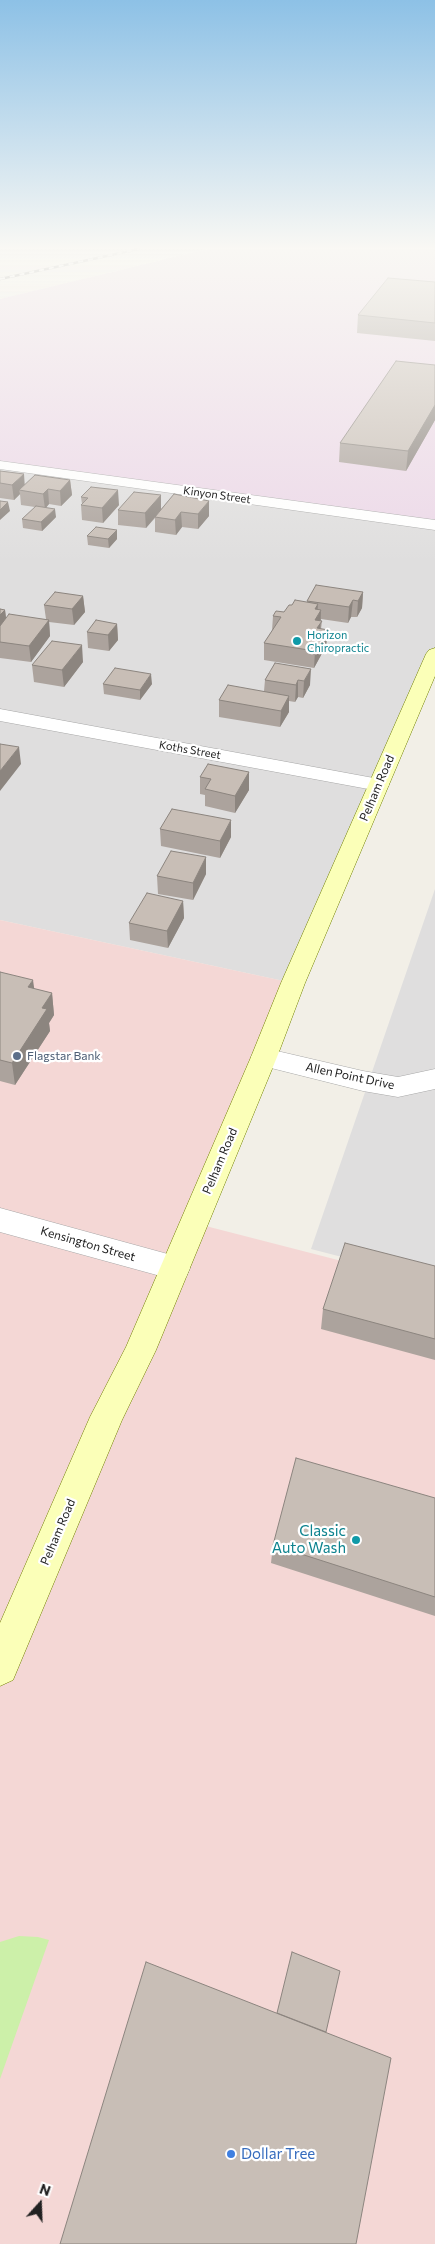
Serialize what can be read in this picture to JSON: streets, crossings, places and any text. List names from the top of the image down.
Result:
{
  "streets": {
    "main road": ["Pelham Road"],
    "street": [
      "Kinyon Street",
      "Koths Street",
      "Allen Point Drive",
      "Kensington Street"
    ]
  },
  "crossings": [
    ["Koths Street", "Pelham Road"],
    ["Pelham Road", "Allen Point Drive"],
    ["Pelham Road", "Kensington Street"]
  ],
  "places": [
    "Horizon Chiropractic",
    "Flagstar Bank",
    "Classic Auto Wash",
    "Dollar Tree"
  ],
  "north": "top"
}
